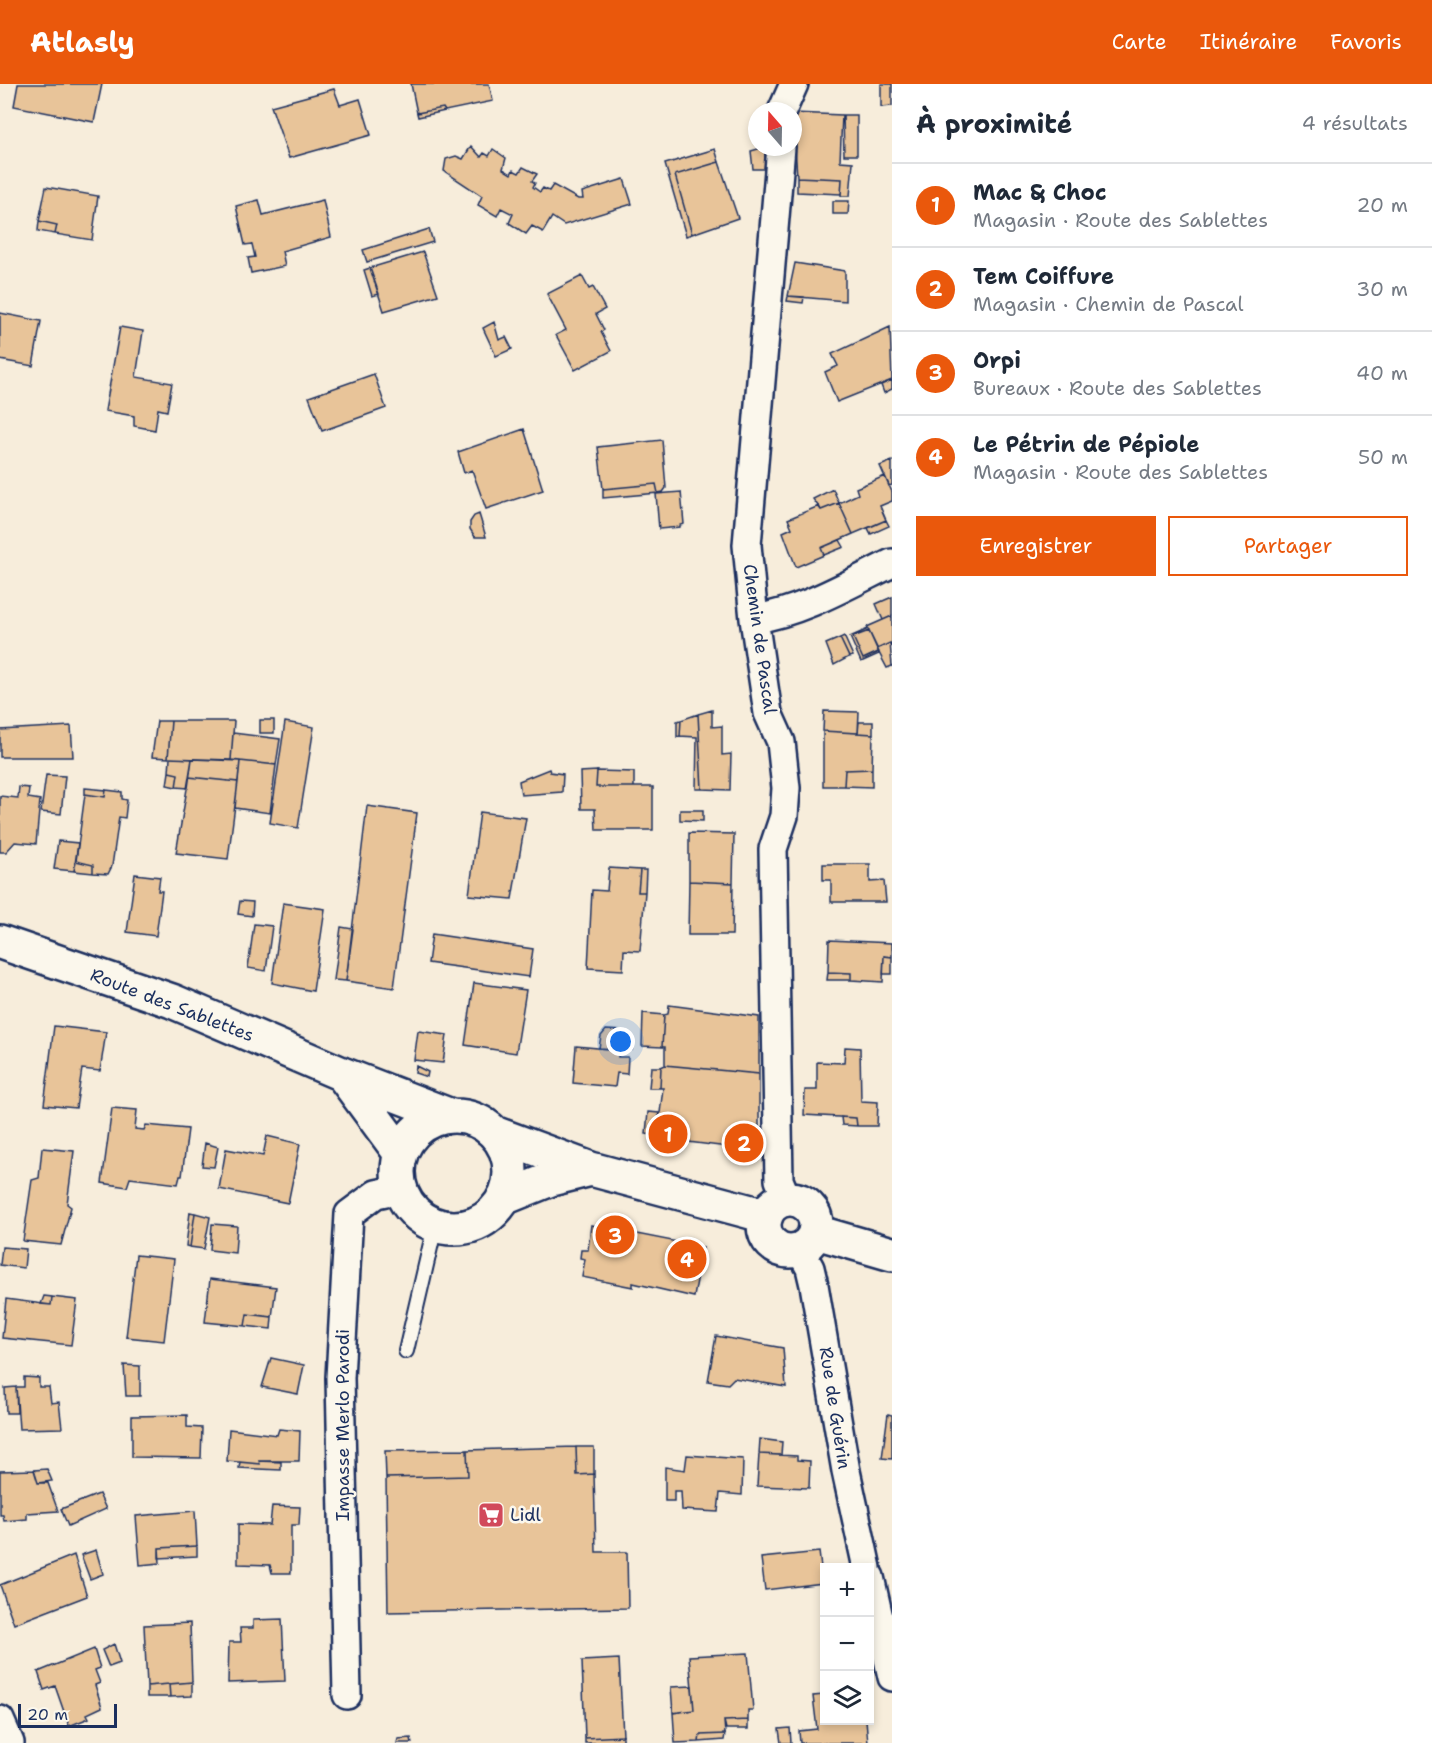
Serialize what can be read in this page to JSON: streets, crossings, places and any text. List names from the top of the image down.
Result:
{
  "streets": {
    "main road": ["Route des Sablettes"],
    "street": ["Chemin de Pascal", "Rue de Guérin", "Impasse Merlo Parodi"]
  },
  "crossings": [
    ["Chemin de Pascal", "Rue de Guérin"],
    ["Route des Sablettes", "Impasse Merlo Parodi"]
  ],
  "places": {
    "supermarket": ["Lidl"]
  },
  "scale_bar": "20 m",
  "north": "top",
  "page": {
    "header": "Atlasly",
    "nav": ["Carte", "Itinéraire", "Favoris"],
    "heading": ["À proximité", "4 résultats"],
    "list": [
      {
        "mark": "1",
        "name": "Mac & Choc",
        "note": "Magasin · Route des Sablettes",
        "value": "20 m"
      },
      {
        "mark": "2",
        "name": "Tem Coiffure",
        "note": "Magasin · Chemin de Pascal",
        "value": "30 m"
      },
      {
        "mark": "3",
        "name": "Orpi",
        "note": "Bureaux · Route des Sablettes",
        "value": "40 m"
      },
      {
        "mark": "4",
        "name": "Le Pétrin de Pépiole",
        "note": "Magasin · Route des Sablettes",
        "value": "50 m"
      }
    ],
    "buttons": ["Enregistrer", "Partager"],
    "pins": [
      "1",
      "2",
      "3",
      "4"
    ],
    "map_buttons": ["+", "−"],
    "scale": "20 m"
  }
}
